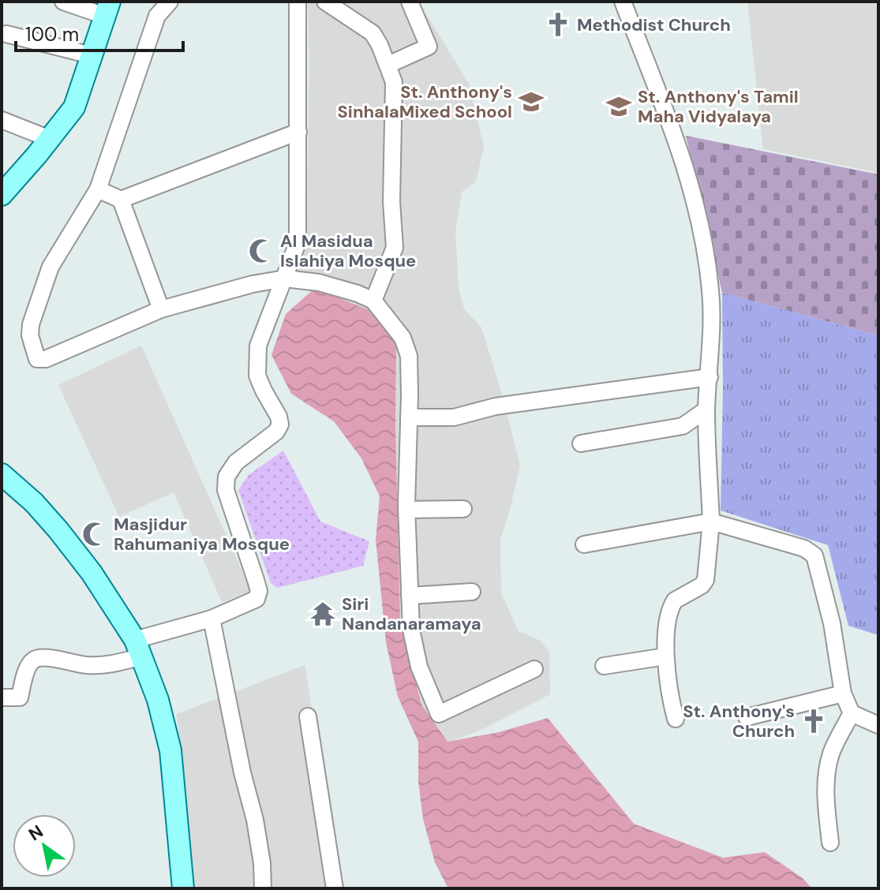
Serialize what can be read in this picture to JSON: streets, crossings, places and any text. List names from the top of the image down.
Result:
{
  "places": {
    "church": ["Methodist Church", "St. Anthony's Church"],
    "school or university": ["St. Anthony's SinhalaMixed School", "St. Anthony's Tamil Maha Vidyalaya"],
    "mosque": ["Al Masidua Islahiya Mosque", "Masjidur Rahumaniya Mosque"],
    "temple": ["Siri Nandanaramaya"]
  },
  "scale_bar": "100 m",
  "north": "top left"
}
